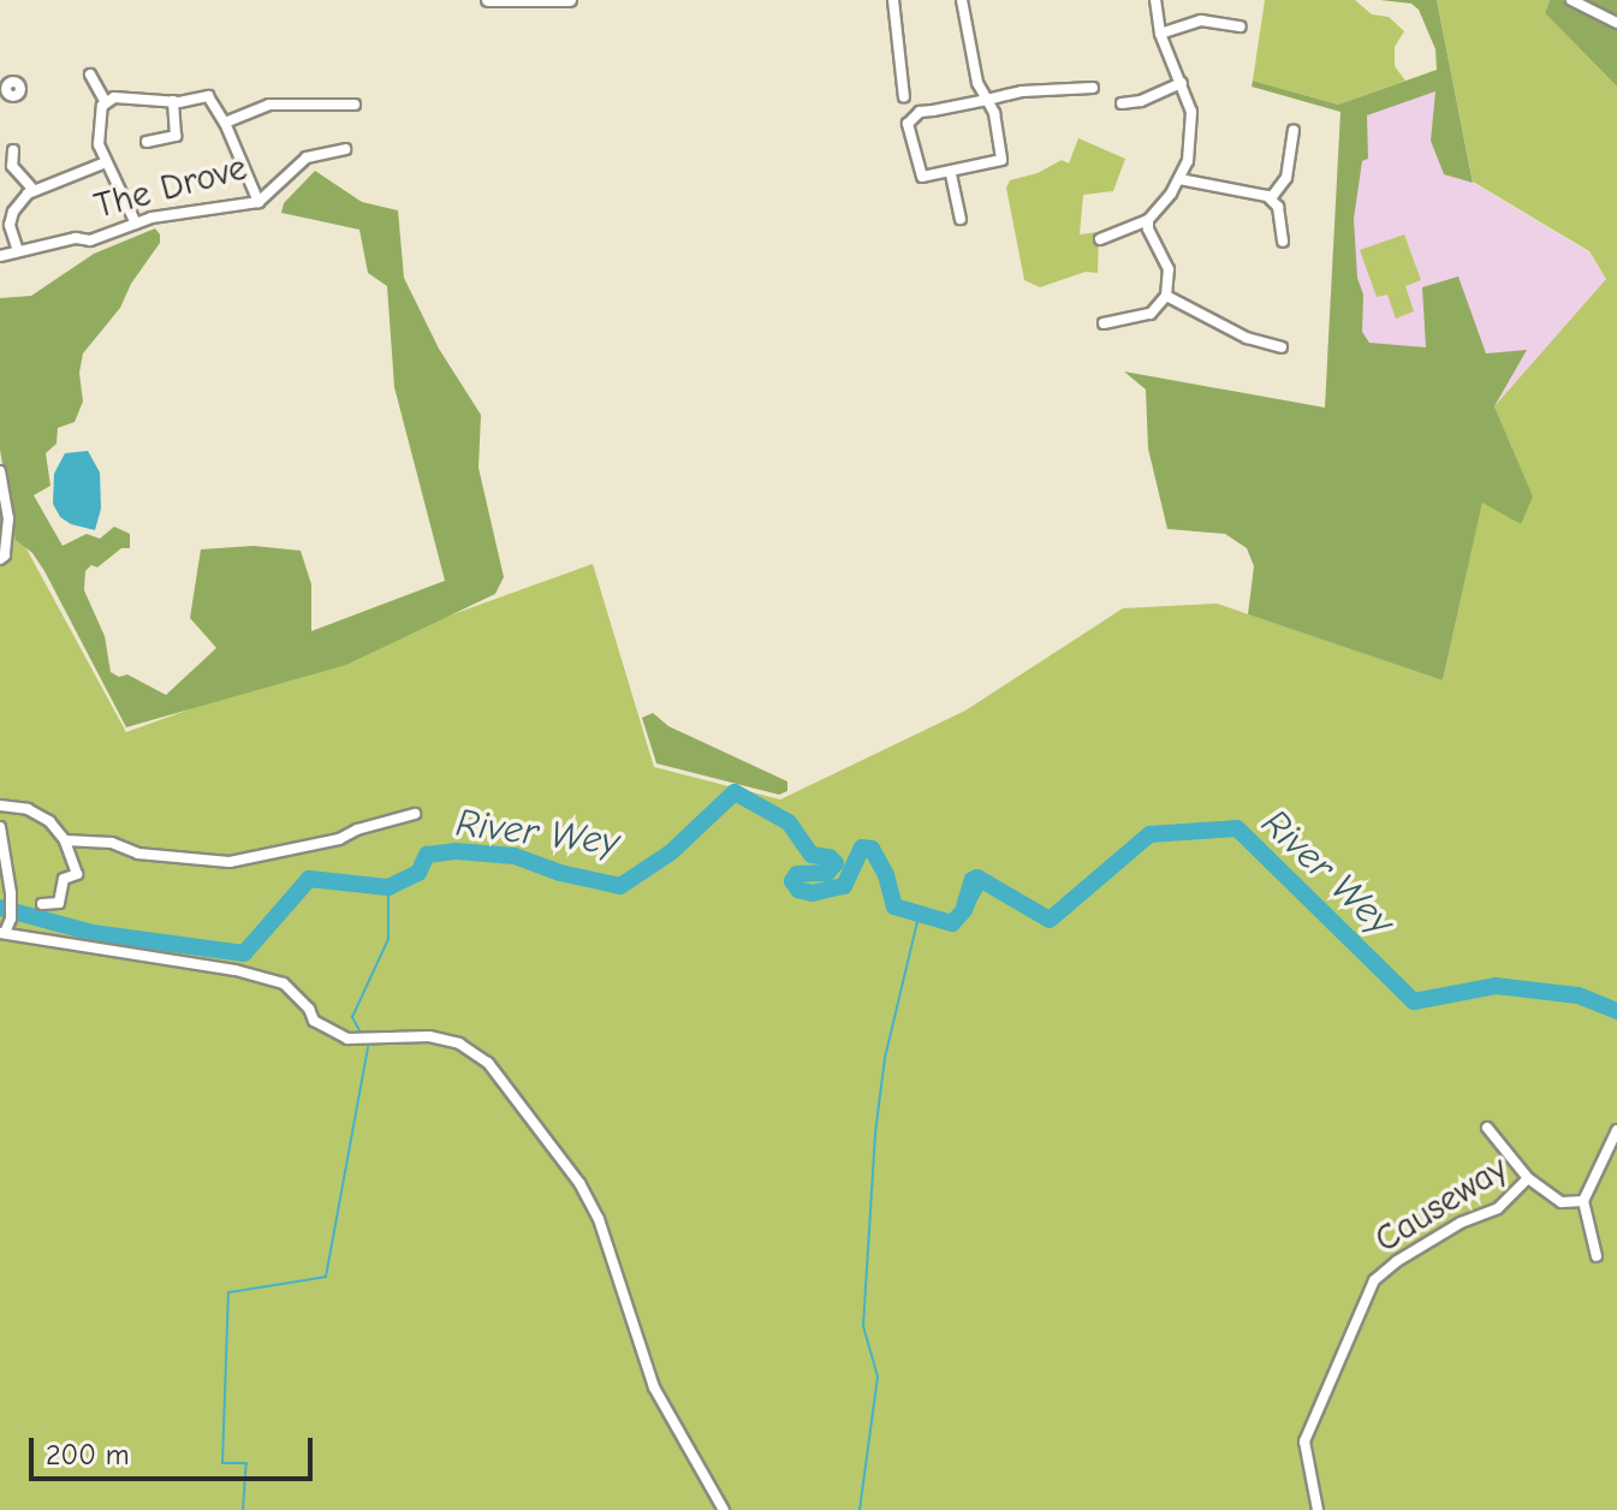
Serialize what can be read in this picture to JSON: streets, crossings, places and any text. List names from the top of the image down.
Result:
{
  "streets": {
    "street": ["The Drove", "Causeway"]
  },
  "water": ["River Wey"],
  "scale_bar": "200 m"
}
